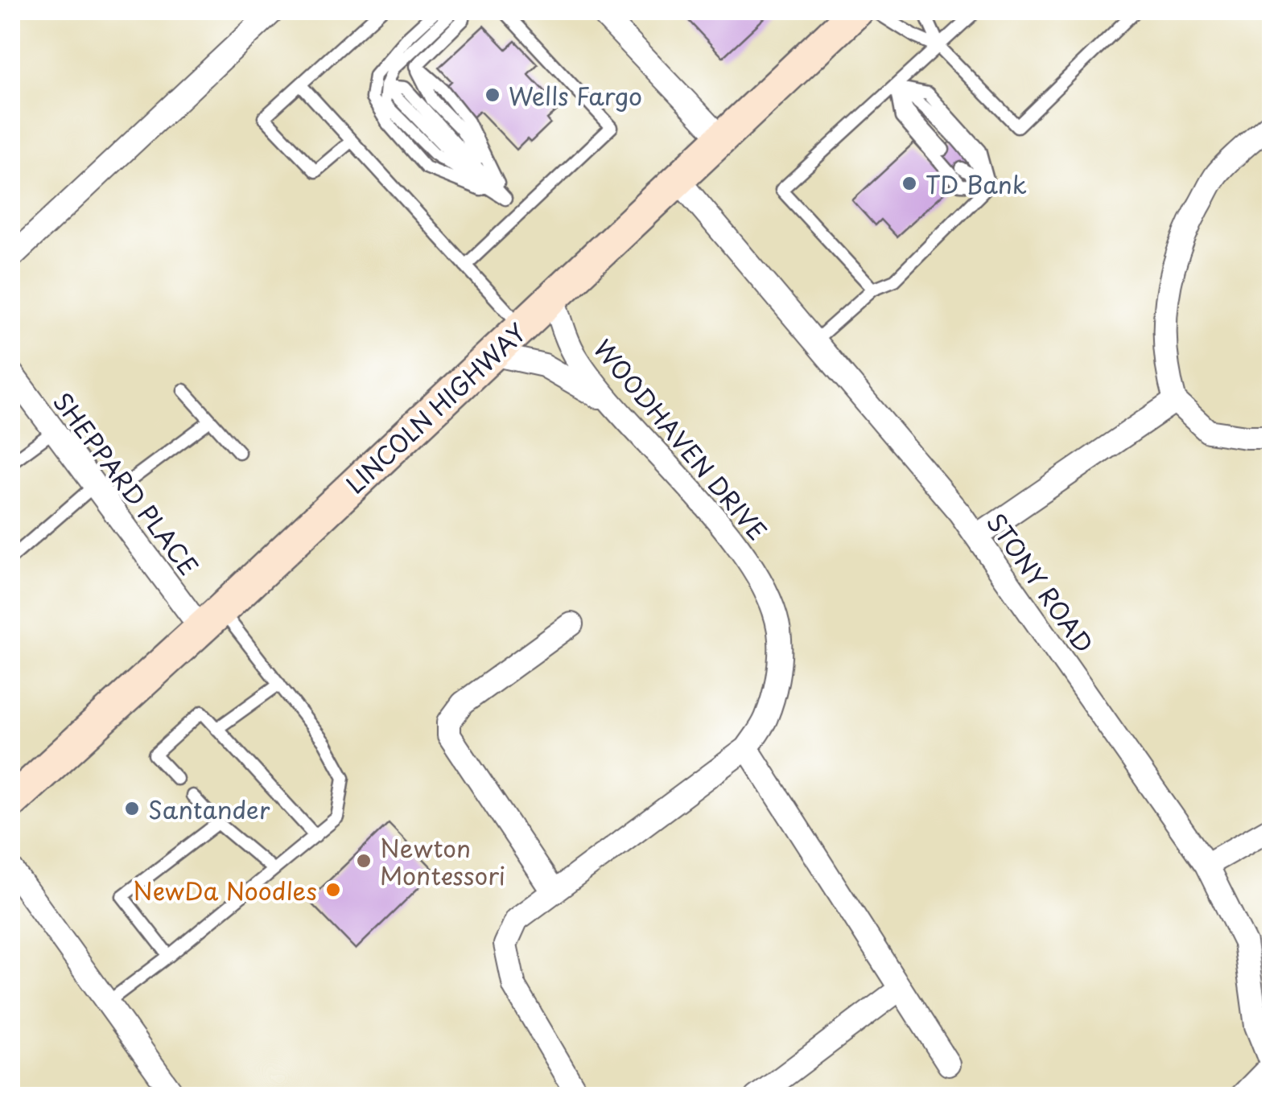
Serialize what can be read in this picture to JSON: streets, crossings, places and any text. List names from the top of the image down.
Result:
{
  "streets": {
    "main road": ["LINCOLN HIGHWAY"],
    "street": ["WOODHAVEN DRIVE", "SHEPPARD PLACE", "STONY ROAD"]
  },
  "crossings": [
    ["LINCOLN HIGHWAY", "WOODHAVEN DRIVE"],
    ["LINCOLN HIGHWAY", "SHEPPARD PLACE"],
    ["LINCOLN HIGHWAY", "STONY ROAD"]
  ],
  "places": [
    "Wells Fargo",
    "TD Bank",
    "Santander",
    "Newton Montessori",
    "NewDa Noodles"
  ]
}
